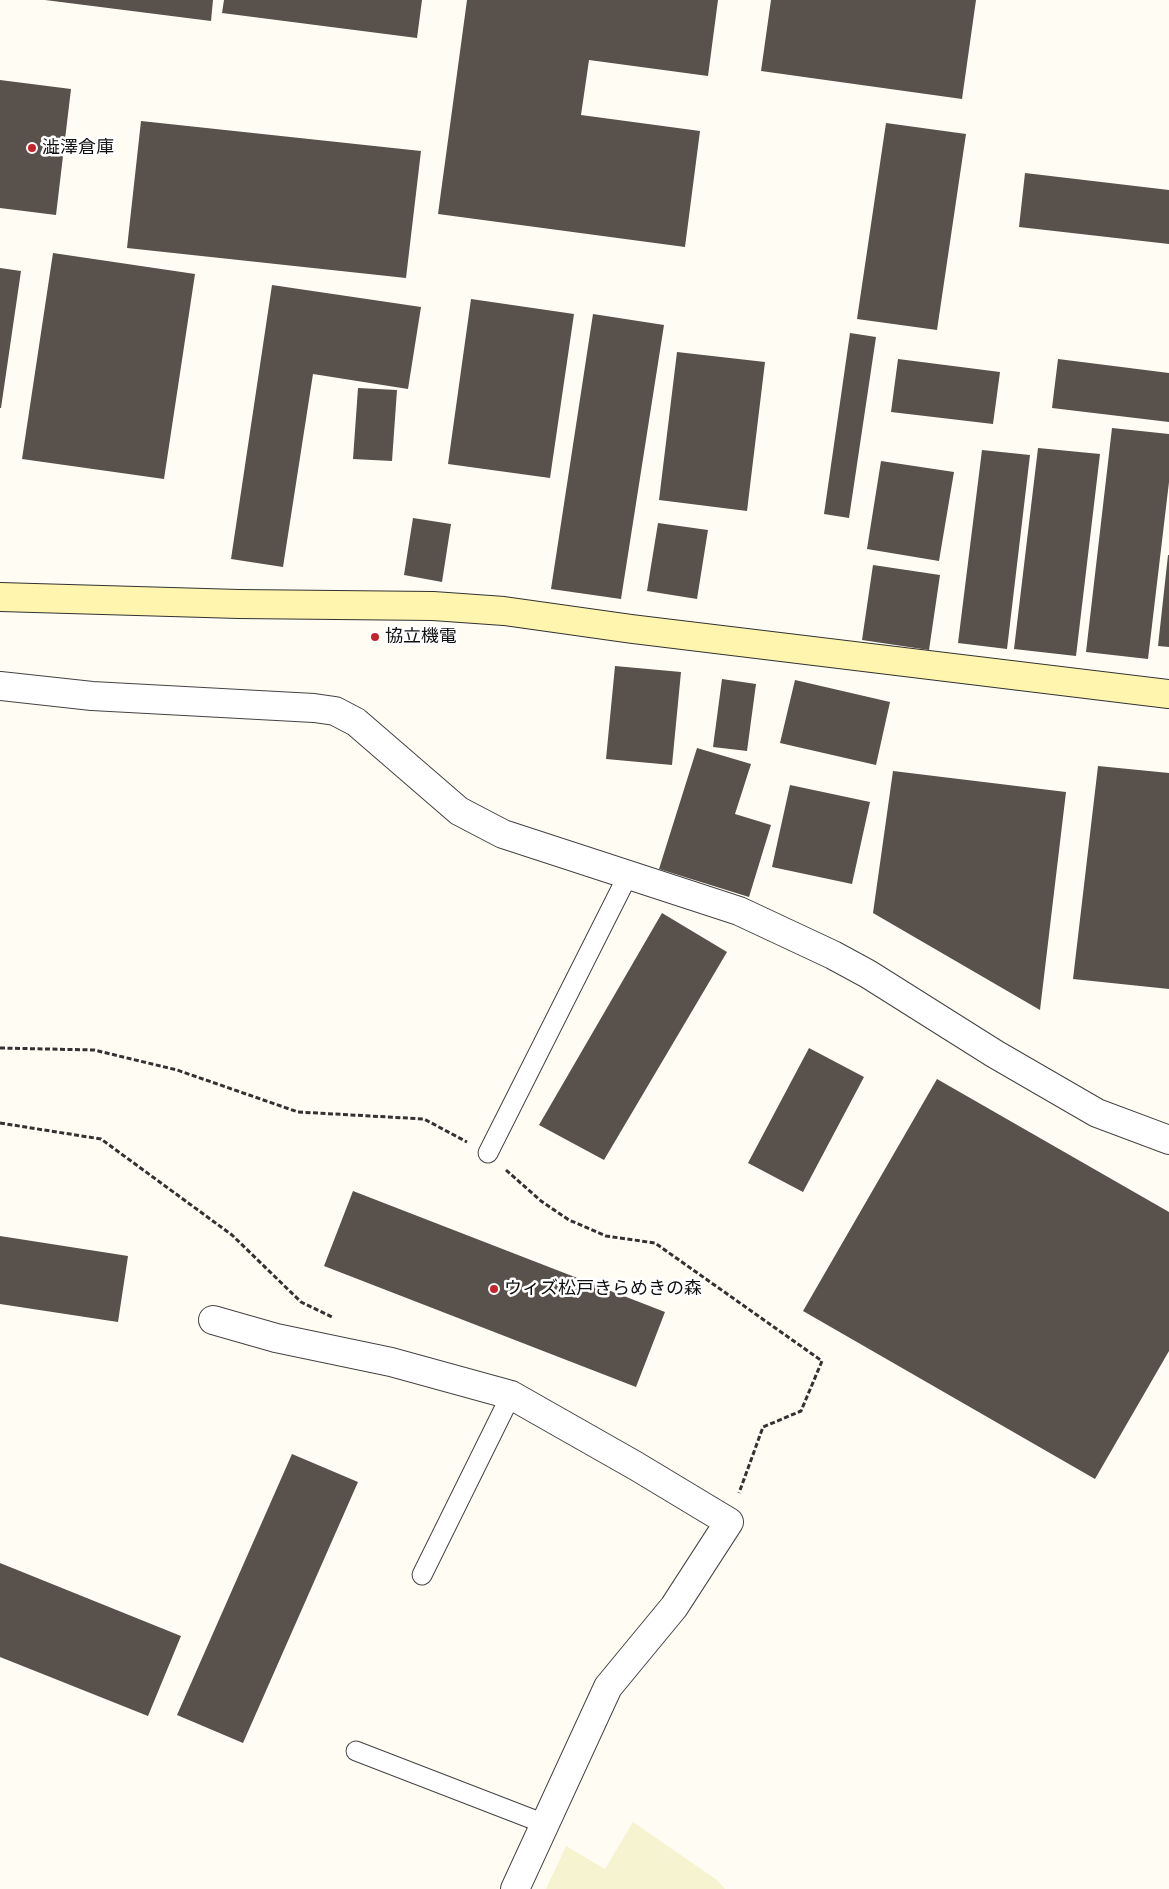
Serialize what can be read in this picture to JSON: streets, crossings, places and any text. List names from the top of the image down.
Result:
{
  "places": ["澁澤倉庫", "協立機電", "ウィズ松戸きらめきの森"]
}
